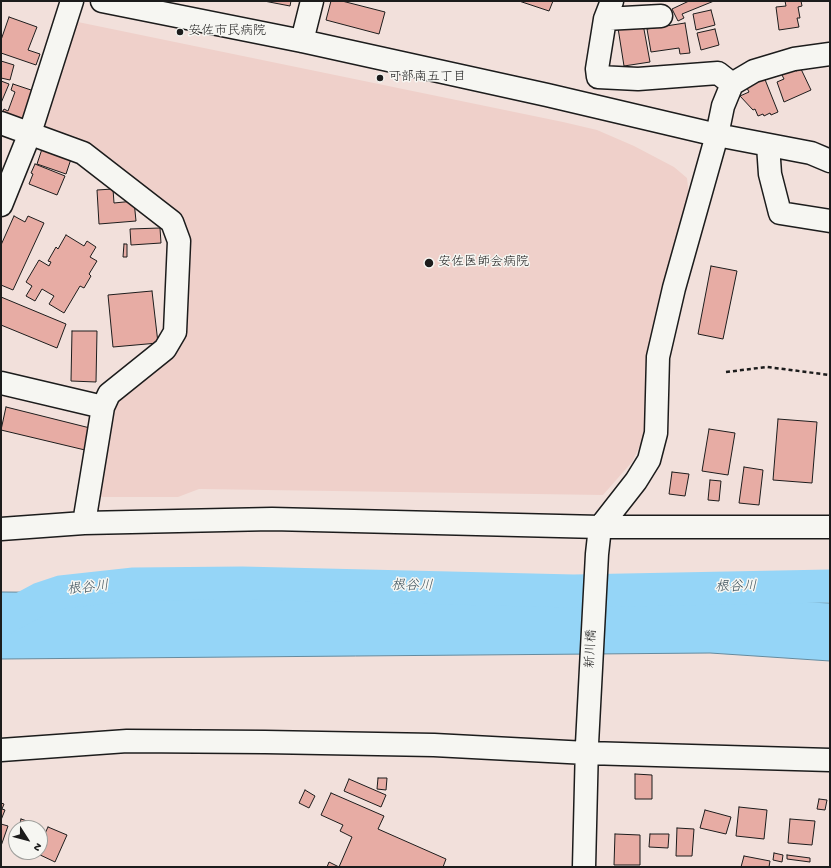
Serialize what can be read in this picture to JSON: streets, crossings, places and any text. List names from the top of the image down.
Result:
{
  "streets": {
    "street": ["新川橋"]
  },
  "water": ["根谷川"],
  "places": ["安佐市民病院", "可部南五丁目", "安佐医師会病院"],
  "north": "bottom right"
}
